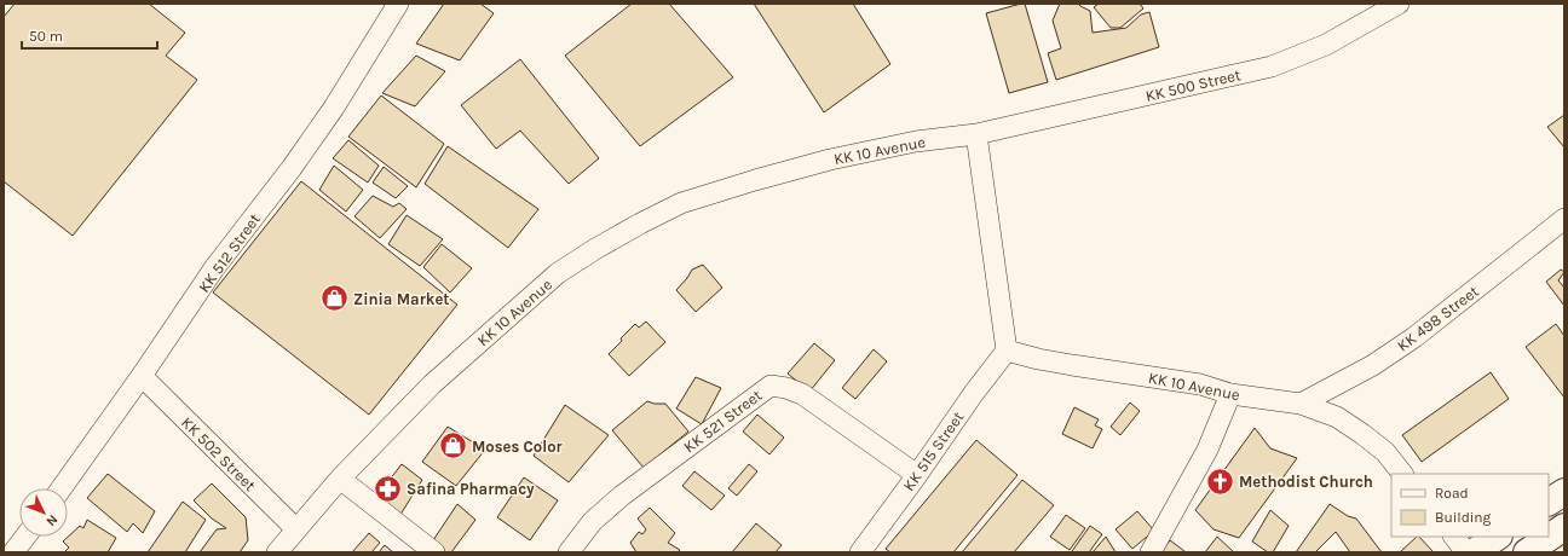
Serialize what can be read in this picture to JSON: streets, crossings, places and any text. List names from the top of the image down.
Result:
{
  "streets": {
    "street": [
      "KK 500 Street",
      "KK 10 Avenue",
      "KK 512 Street",
      "KK 498 Street",
      "KK 521 Street",
      "KK 515 Street",
      "KK 502 Street"
    ]
  },
  "crossings": [
    ["KK 500 Street", "KK 10 Avenue"],
    ["KK 10 Avenue", "KK 498 Street"],
    ["KK 10 Avenue", "KK 515 Street"],
    ["KK 10 Avenue", "KK 502 Street"],
    ["KK 512 Street", "KK 502 Street"],
    ["KK 521 Street", "KK 515 Street"]
  ],
  "places": {
    "shop": ["Zinia Market", "Moses Color"],
    "church": ["Methodist Church"],
    "pharmacy": ["Safina Pharmacy"]
  },
  "legend": ["Road", "Building"],
  "scale_bar": "50 m",
  "north": "bottom right"
}
